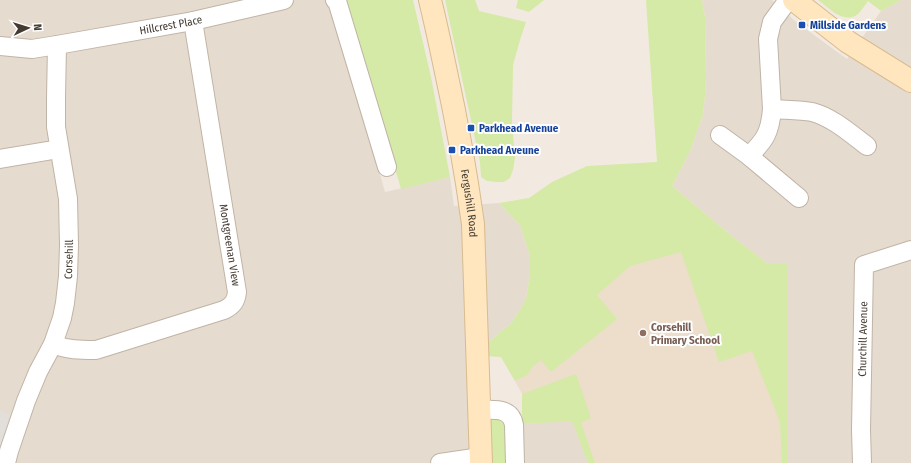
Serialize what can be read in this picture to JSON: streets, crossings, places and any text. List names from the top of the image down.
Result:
{
  "streets": {
    "main road": ["Fergushill Road"],
    "street": [
      "Hillcrest Place",
      "Montgreenan View",
      "Corsehill",
      "Churchill Avenue"
    ]
  },
  "crossings": [
    ["Hillcrest Place", "Montgreenan View"],
    ["Hillcrest Place", "Corsehill"],
    ["Montgreenan View", "Corsehill"]
  ],
  "places": {
    "transit": ["Millside Gardens", "Parkhead Avenue", "Parkhead Aveune"],
    "other": ["Corsehill Primary School"]
  },
  "north": "right"
}
